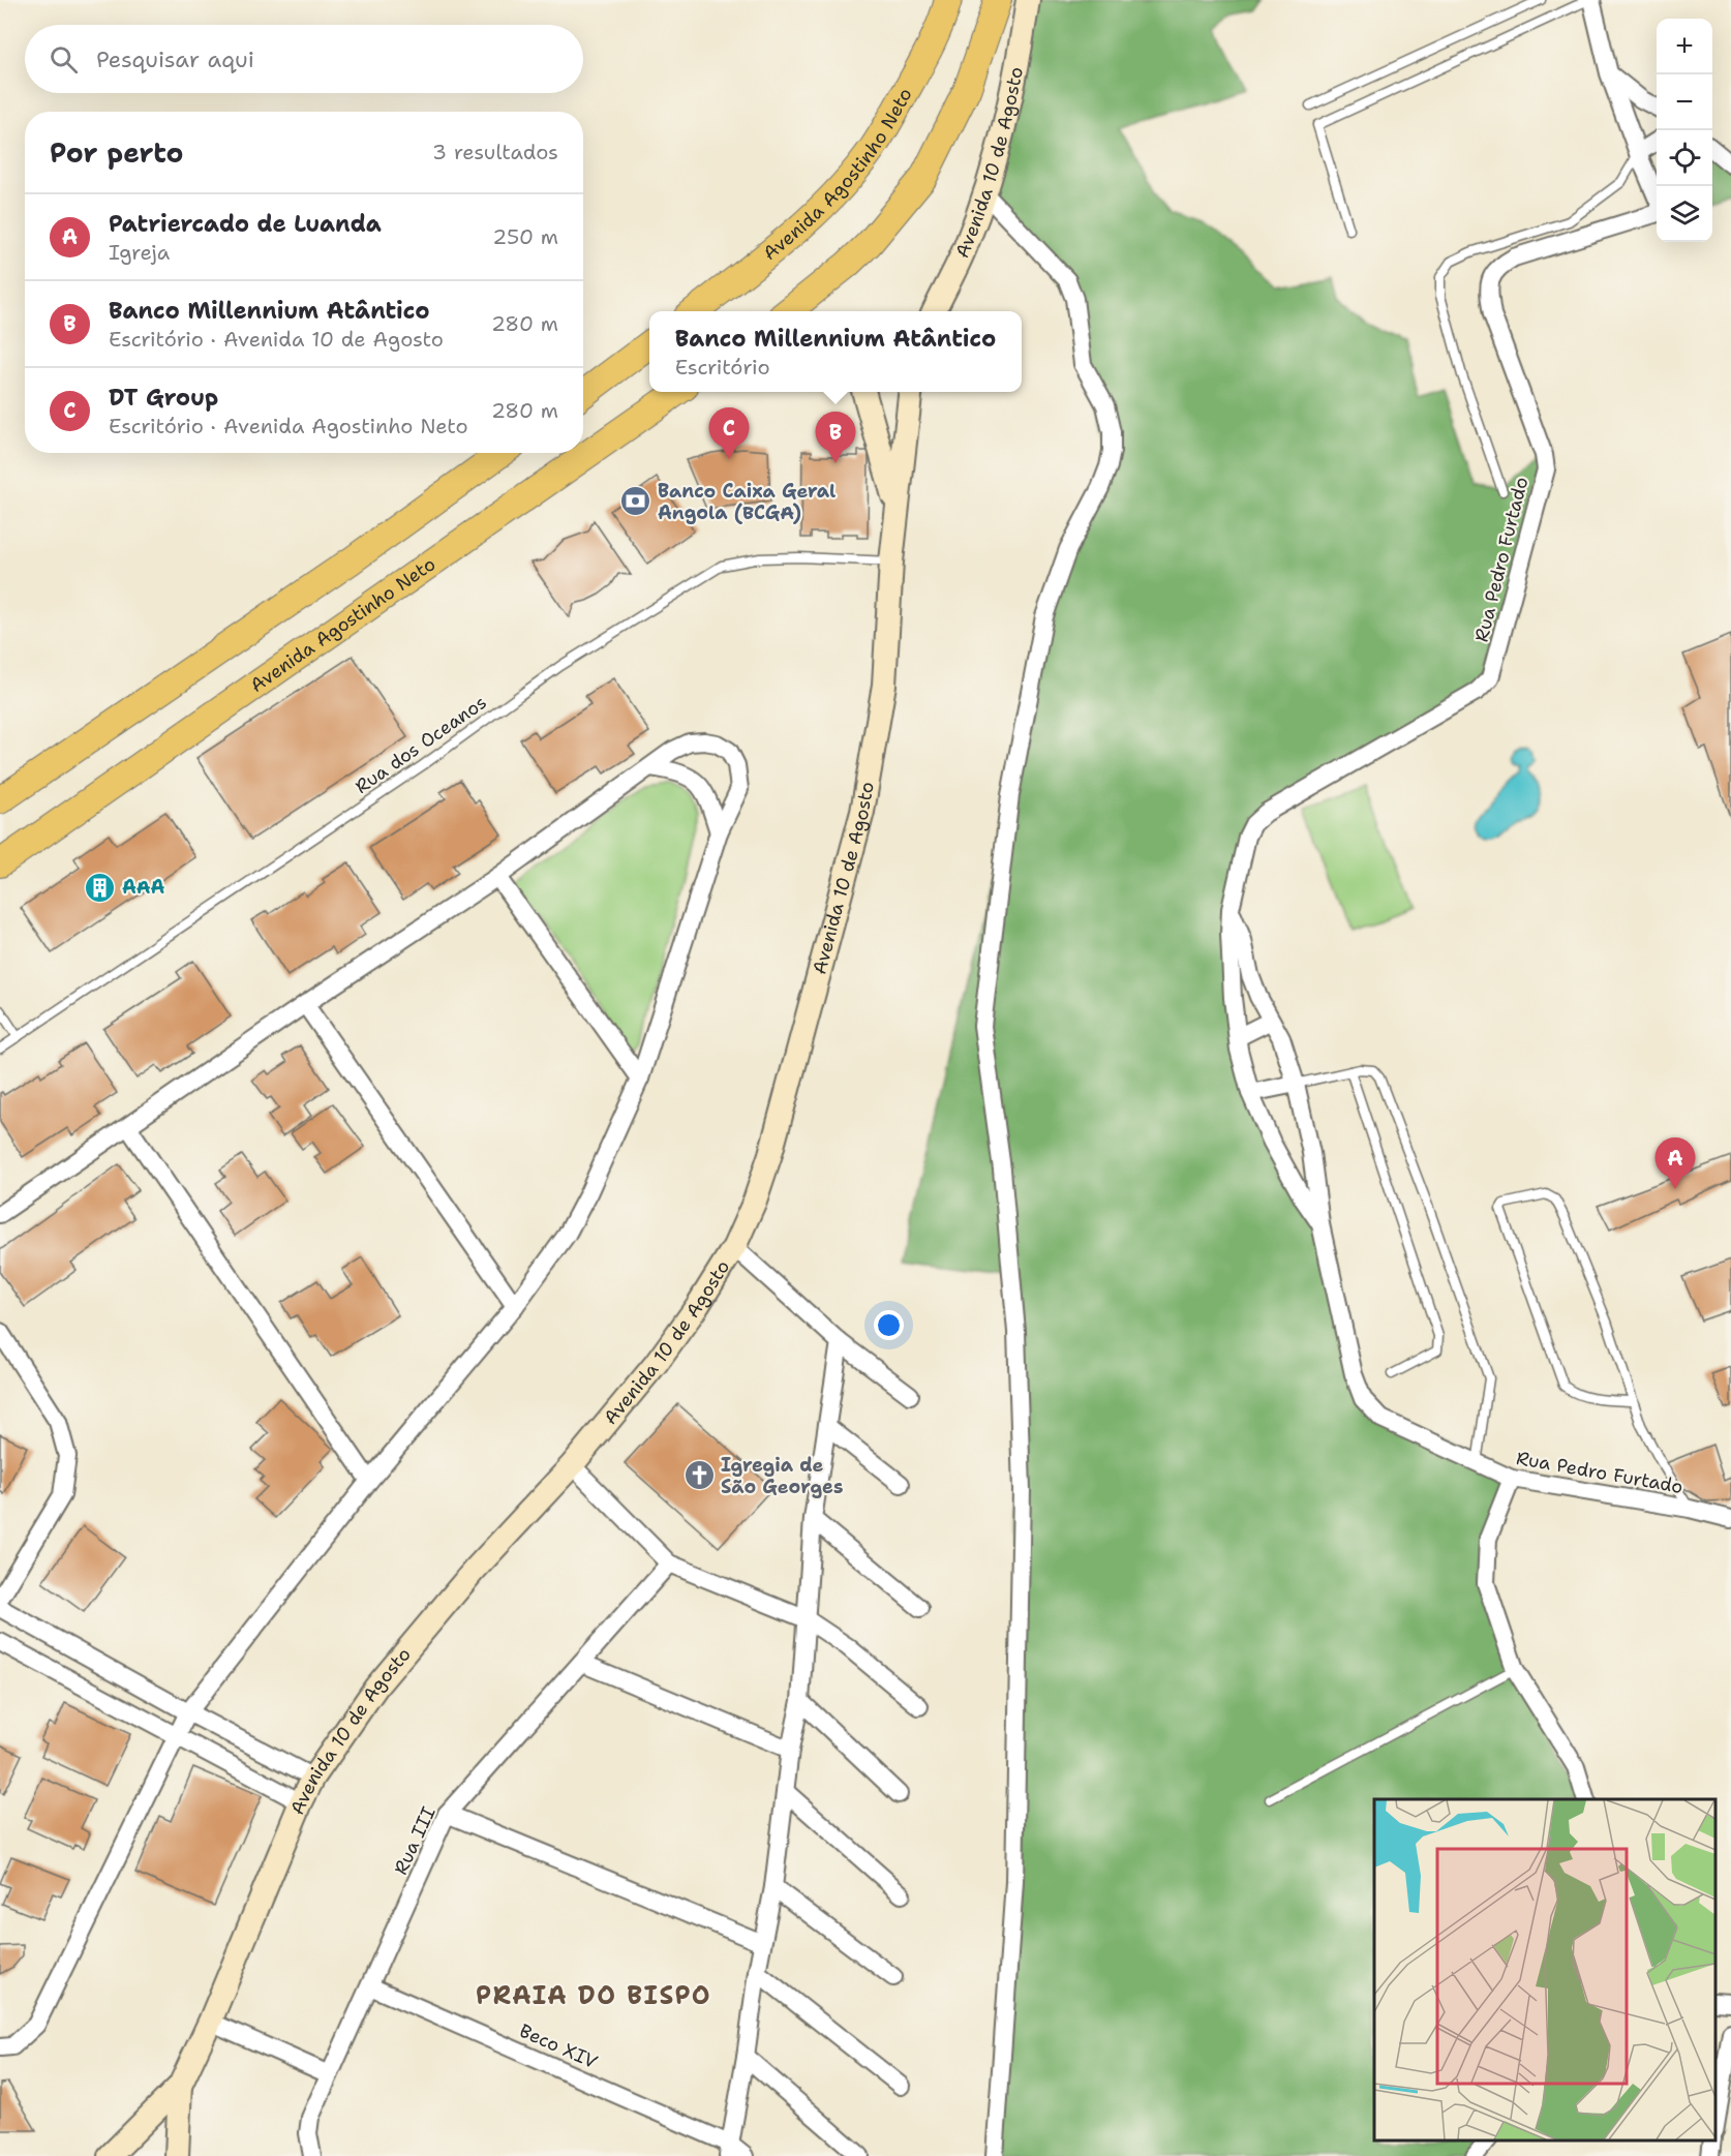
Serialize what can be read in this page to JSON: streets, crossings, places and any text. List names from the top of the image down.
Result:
{
  "streets": {
    "main road": ["Avenida Agostinho Neto"],
    "street": [
      "Avenida 10 de Agosto",
      "Rua Pedro Furtado",
      "Rua III",
      "Beco XIV"
    ],
    "lane": ["Rua dos Oceanos"]
  },
  "crossings": [
    ["Avenida 10 de Agosto", "Rua dos Oceanos"],
    ["Rua III", "Beco XIV"]
  ],
  "districts": ["PRAIA DO BISPO"],
  "places": {
    "bank": ["Banco Caixa Geral Angola (BCGA)"],
    "building": ["AAA"],
    "church": ["Igregia de São Georges"]
  },
  "page": {
    "map_buttons": ["+", "−"],
    "search": "Pesquisar aqui",
    "heading": ["Por perto", "3 resultados"],
    "list": [
      {
        "mark": "A",
        "name": "Patriercado de Luanda",
        "note": "Igreja",
        "value": "250 m"
      },
      {
        "mark": "B",
        "name": "Banco Millennium Atântico",
        "note": "Escritório · Avenida 10 de Agosto",
        "value": "280 m"
      },
      {
        "mark": "C",
        "name": "DT Group",
        "note": "Escritório · Avenida Agostinho Neto",
        "value": "280 m"
      }
    ],
    "popup": ["Banco Millennium Atântico", "Escritório"],
    "pins": ["C", "B", "A"]
  }
}
